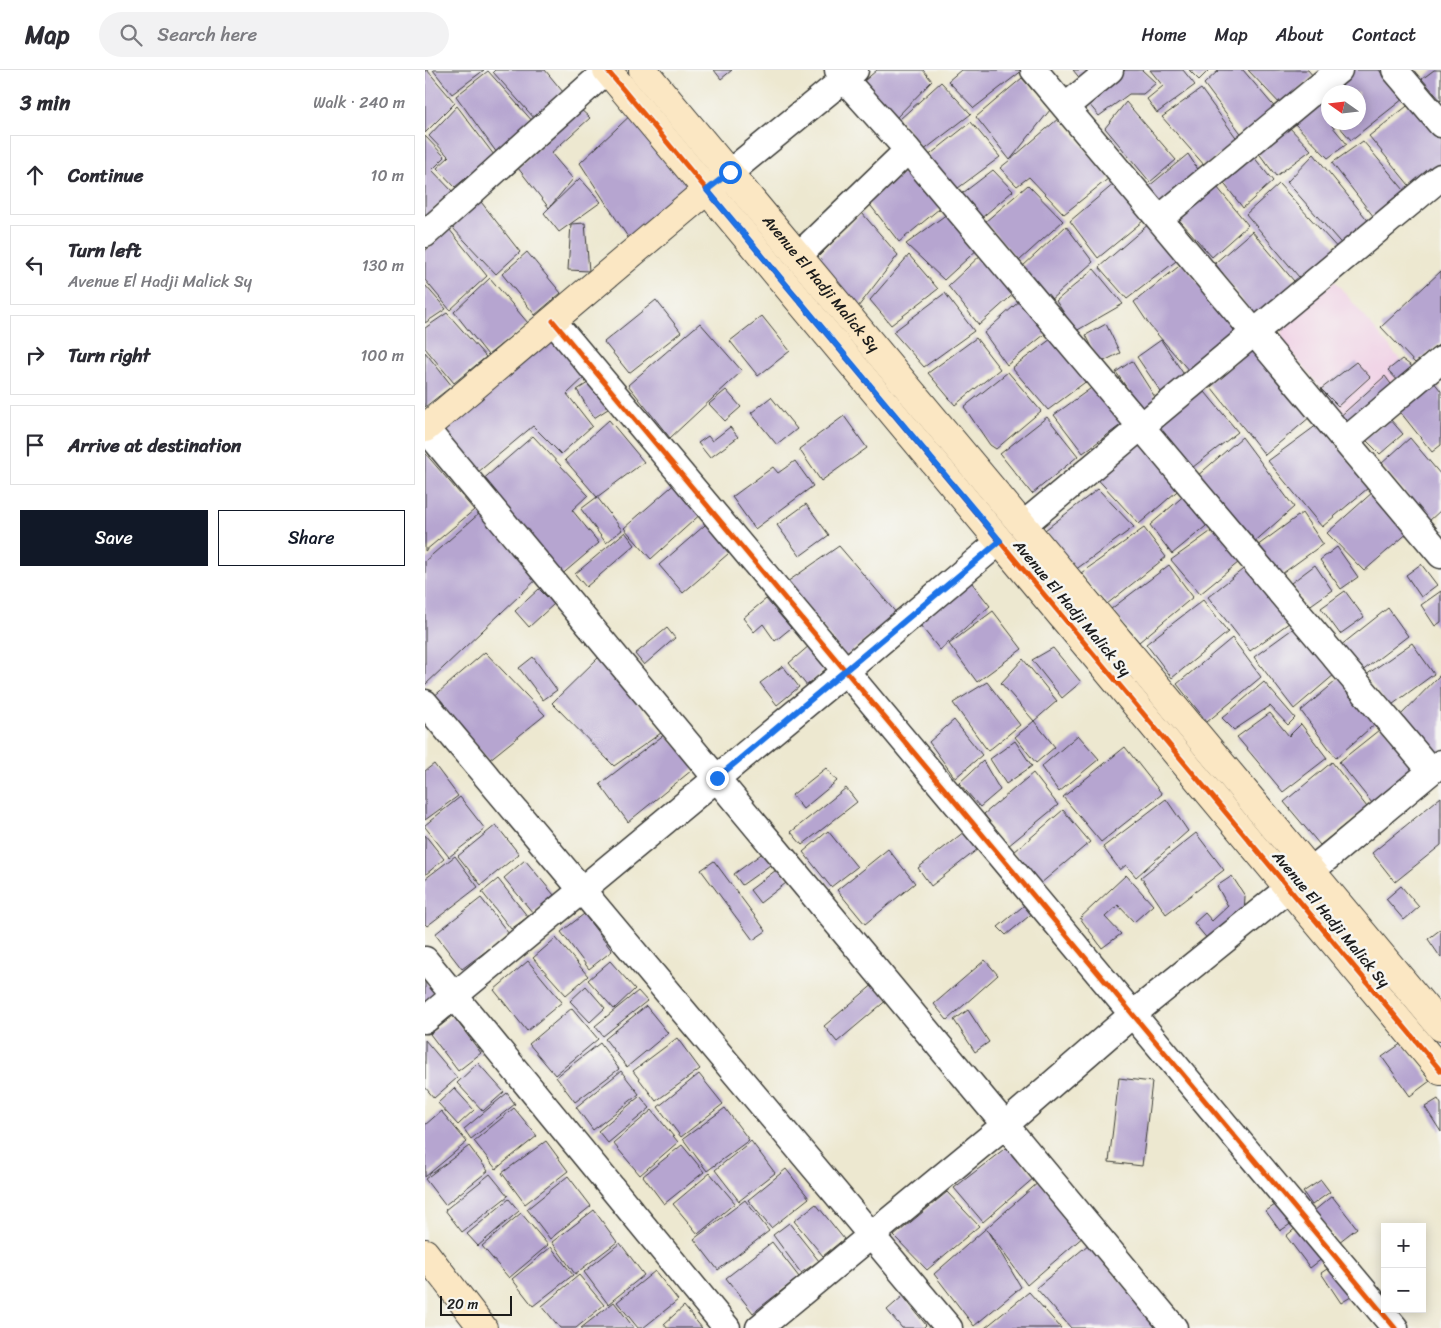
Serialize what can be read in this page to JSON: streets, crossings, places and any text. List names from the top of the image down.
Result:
{
  "streets": {
    "street": ["Avenue El Hadji Malick Sy"]
  },
  "scale_bar": "20 m",
  "north": "left",
  "page": {
    "header": "Map",
    "search": "Search here",
    "nav": [
      "Home",
      "Map",
      "About",
      "Contact"
    ],
    "heading": ["3 min", "Walk · 240 m"],
    "list": [
      ["Continue", "10 m"],
      ["Turn left", "Avenue El Hadji Malick Sy", "130 m"],
      ["Turn right", "100 m"],
      "Arrive at destination"
    ],
    "buttons": ["Save", "Share"],
    "map_buttons": ["+", "−"],
    "scale": "20 m"
  }
}
